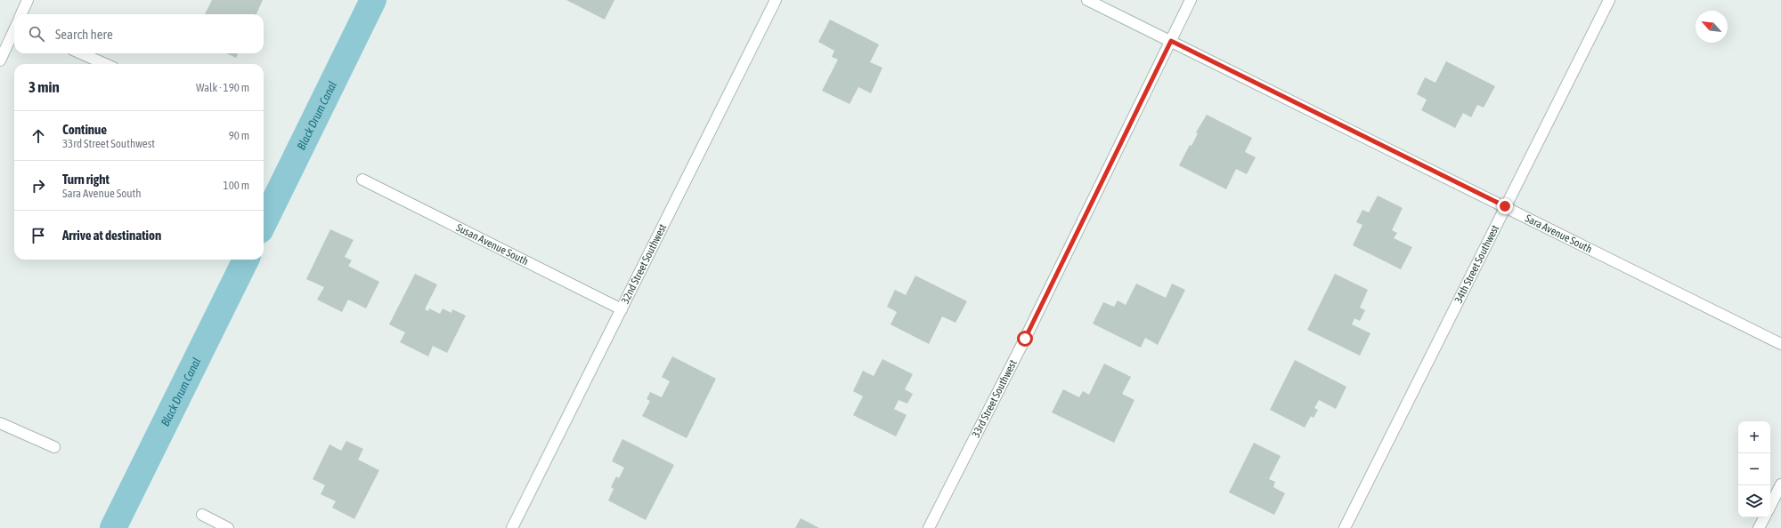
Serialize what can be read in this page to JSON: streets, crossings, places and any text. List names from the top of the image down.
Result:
{
  "streets": {
    "street": [
      "Sara Avenue South",
      "Susan Avenue South",
      "32nd Street Southwest",
      "34th Street Southwest",
      "33rd Street Southwest"
    ]
  },
  "crossings": [
    ["Sara Avenue South", "34th Street Southwest"],
    ["Sara Avenue South", "33rd Street Southwest"],
    ["Susan Avenue South", "32nd Street Southwest"]
  ],
  "water": ["Black Drum Canal"],
  "north": "top left",
  "page": {
    "search": "Search here",
    "heading": ["3 min", "Walk · 190 m"],
    "list": [
      ["Continue", "33rd Street Southwest", "90 m"],
      ["Turn right", "Sara Avenue South", "100 m"],
      "Arrive at destination"
    ],
    "map_buttons": ["+", "−"]
  }
}
